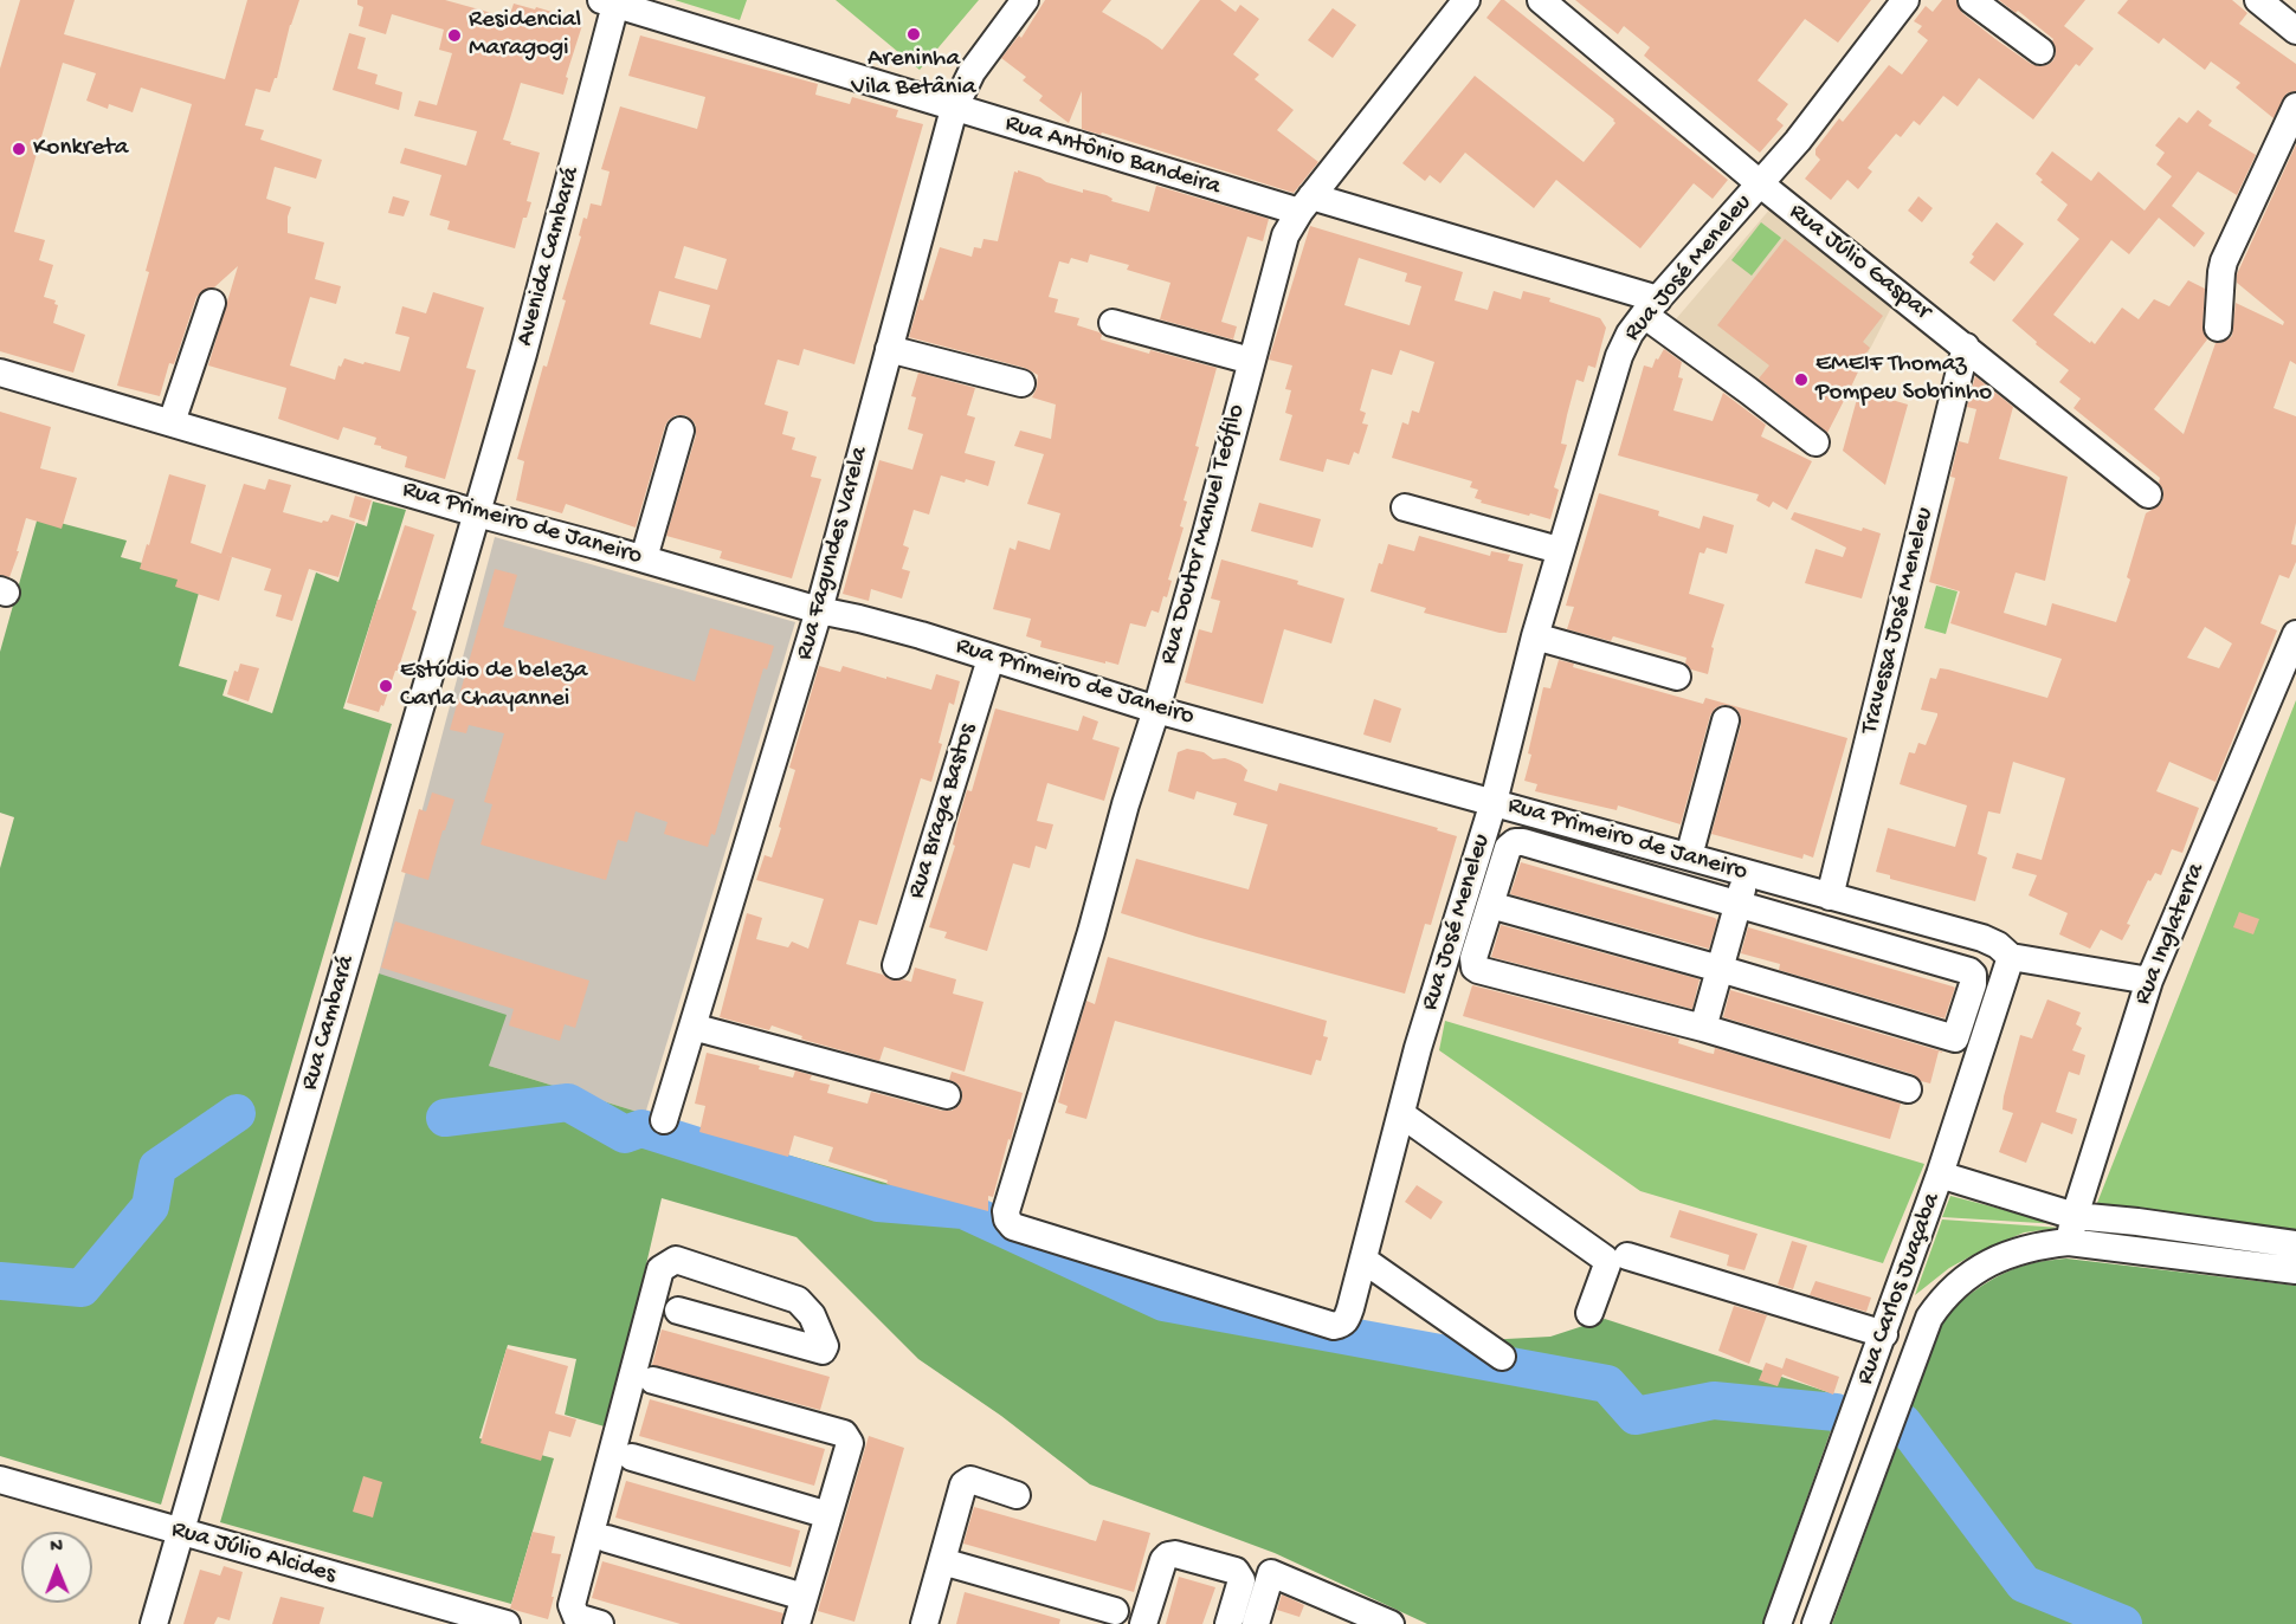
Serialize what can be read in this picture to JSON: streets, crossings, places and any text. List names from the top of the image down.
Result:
{
  "streets": {
    "street": [
      "Rua Antônio Bandeira",
      "Avenida Cambará",
      "Rua Júlio Gaspar",
      "Rua José Meneleu",
      "Rua Primeiro de Janeiro",
      "Rua Doutor Manuel Teófilo",
      "Rua Fagundes Varela",
      "Travessa José Meneleu",
      "Rua Braga Bastos",
      "Rua Inglaterra",
      "Rua Cambará",
      "Rua Carlos Juaçaba",
      "Rua Júlio Alcides"
    ]
  },
  "crossings": [
    ["Rua Antônio Bandeira", "Avenida Cambará"],
    ["Rua Antônio Bandeira", "Rua José Meneleu"],
    ["Rua Antônio Bandeira", "Rua Doutor Manuel Teófilo"],
    ["Rua Antônio Bandeira", "Rua Fagundes Varela"],
    ["Avenida Cambará", "Rua Primeiro de Janeiro"],
    ["Avenida Cambará", "Rua Cambará"],
    ["Rua Júlio Gaspar", "Rua José Meneleu"],
    ["Rua Júlio Gaspar", "Travessa José Meneleu"],
    ["Rua José Meneleu", "Rua Primeiro de Janeiro"],
    ["Rua José Meneleu", "Rua Doutor Manuel Teófilo"],
    ["Rua Primeiro de Janeiro", "Rua Doutor Manuel Teófilo"],
    ["Rua Primeiro de Janeiro", "Rua Fagundes Varela"],
    ["Rua Primeiro de Janeiro", "Travessa José Meneleu"],
    ["Rua Primeiro de Janeiro", "Rua Braga Bastos"],
    ["Rua Primeiro de Janeiro", "Rua Inglaterra"],
    ["Rua Primeiro de Janeiro", "Rua Cambará"],
    ["Rua Inglaterra", "Rua Carlos Juaçaba"],
    ["Rua Cambará", "Rua Júlio Alcides"]
  ],
  "places": [
    "Areninha Vila Betânia",
    "Residencial Maragogi",
    "Konkreta",
    "EMEIF Thomaz Pompeu Sobrinho",
    "Estúdio de beleza Carla Chayannei"
  ],
  "north": "top"
}
